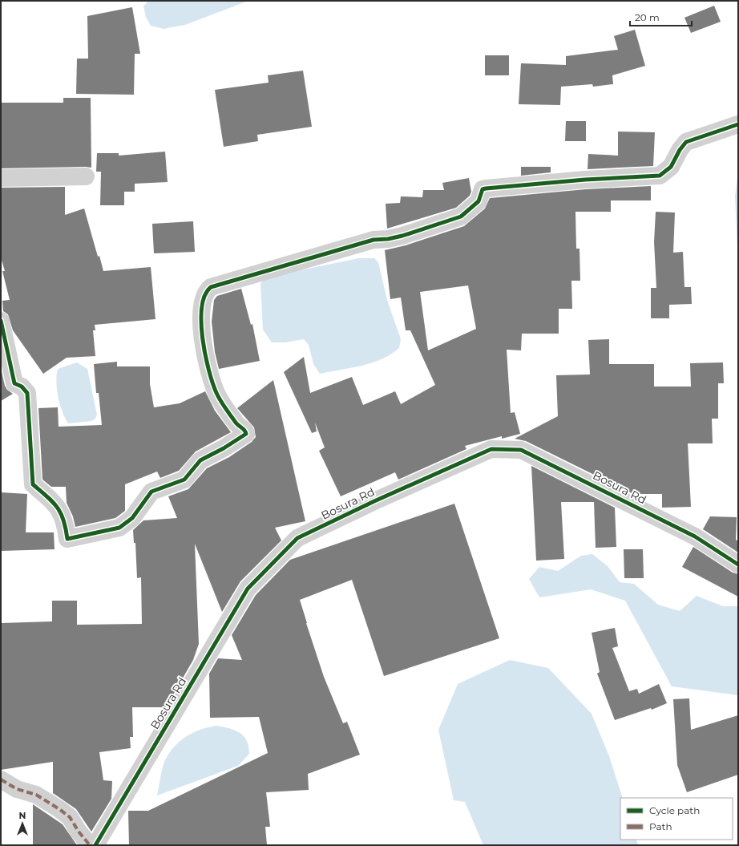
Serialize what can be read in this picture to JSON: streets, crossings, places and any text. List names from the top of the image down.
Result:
{
  "streets": {
    "street": ["Bosura Rd"]
  },
  "legend": ["Cycle path", "Path"],
  "scale_bar": "20 m",
  "north": "top"
}
